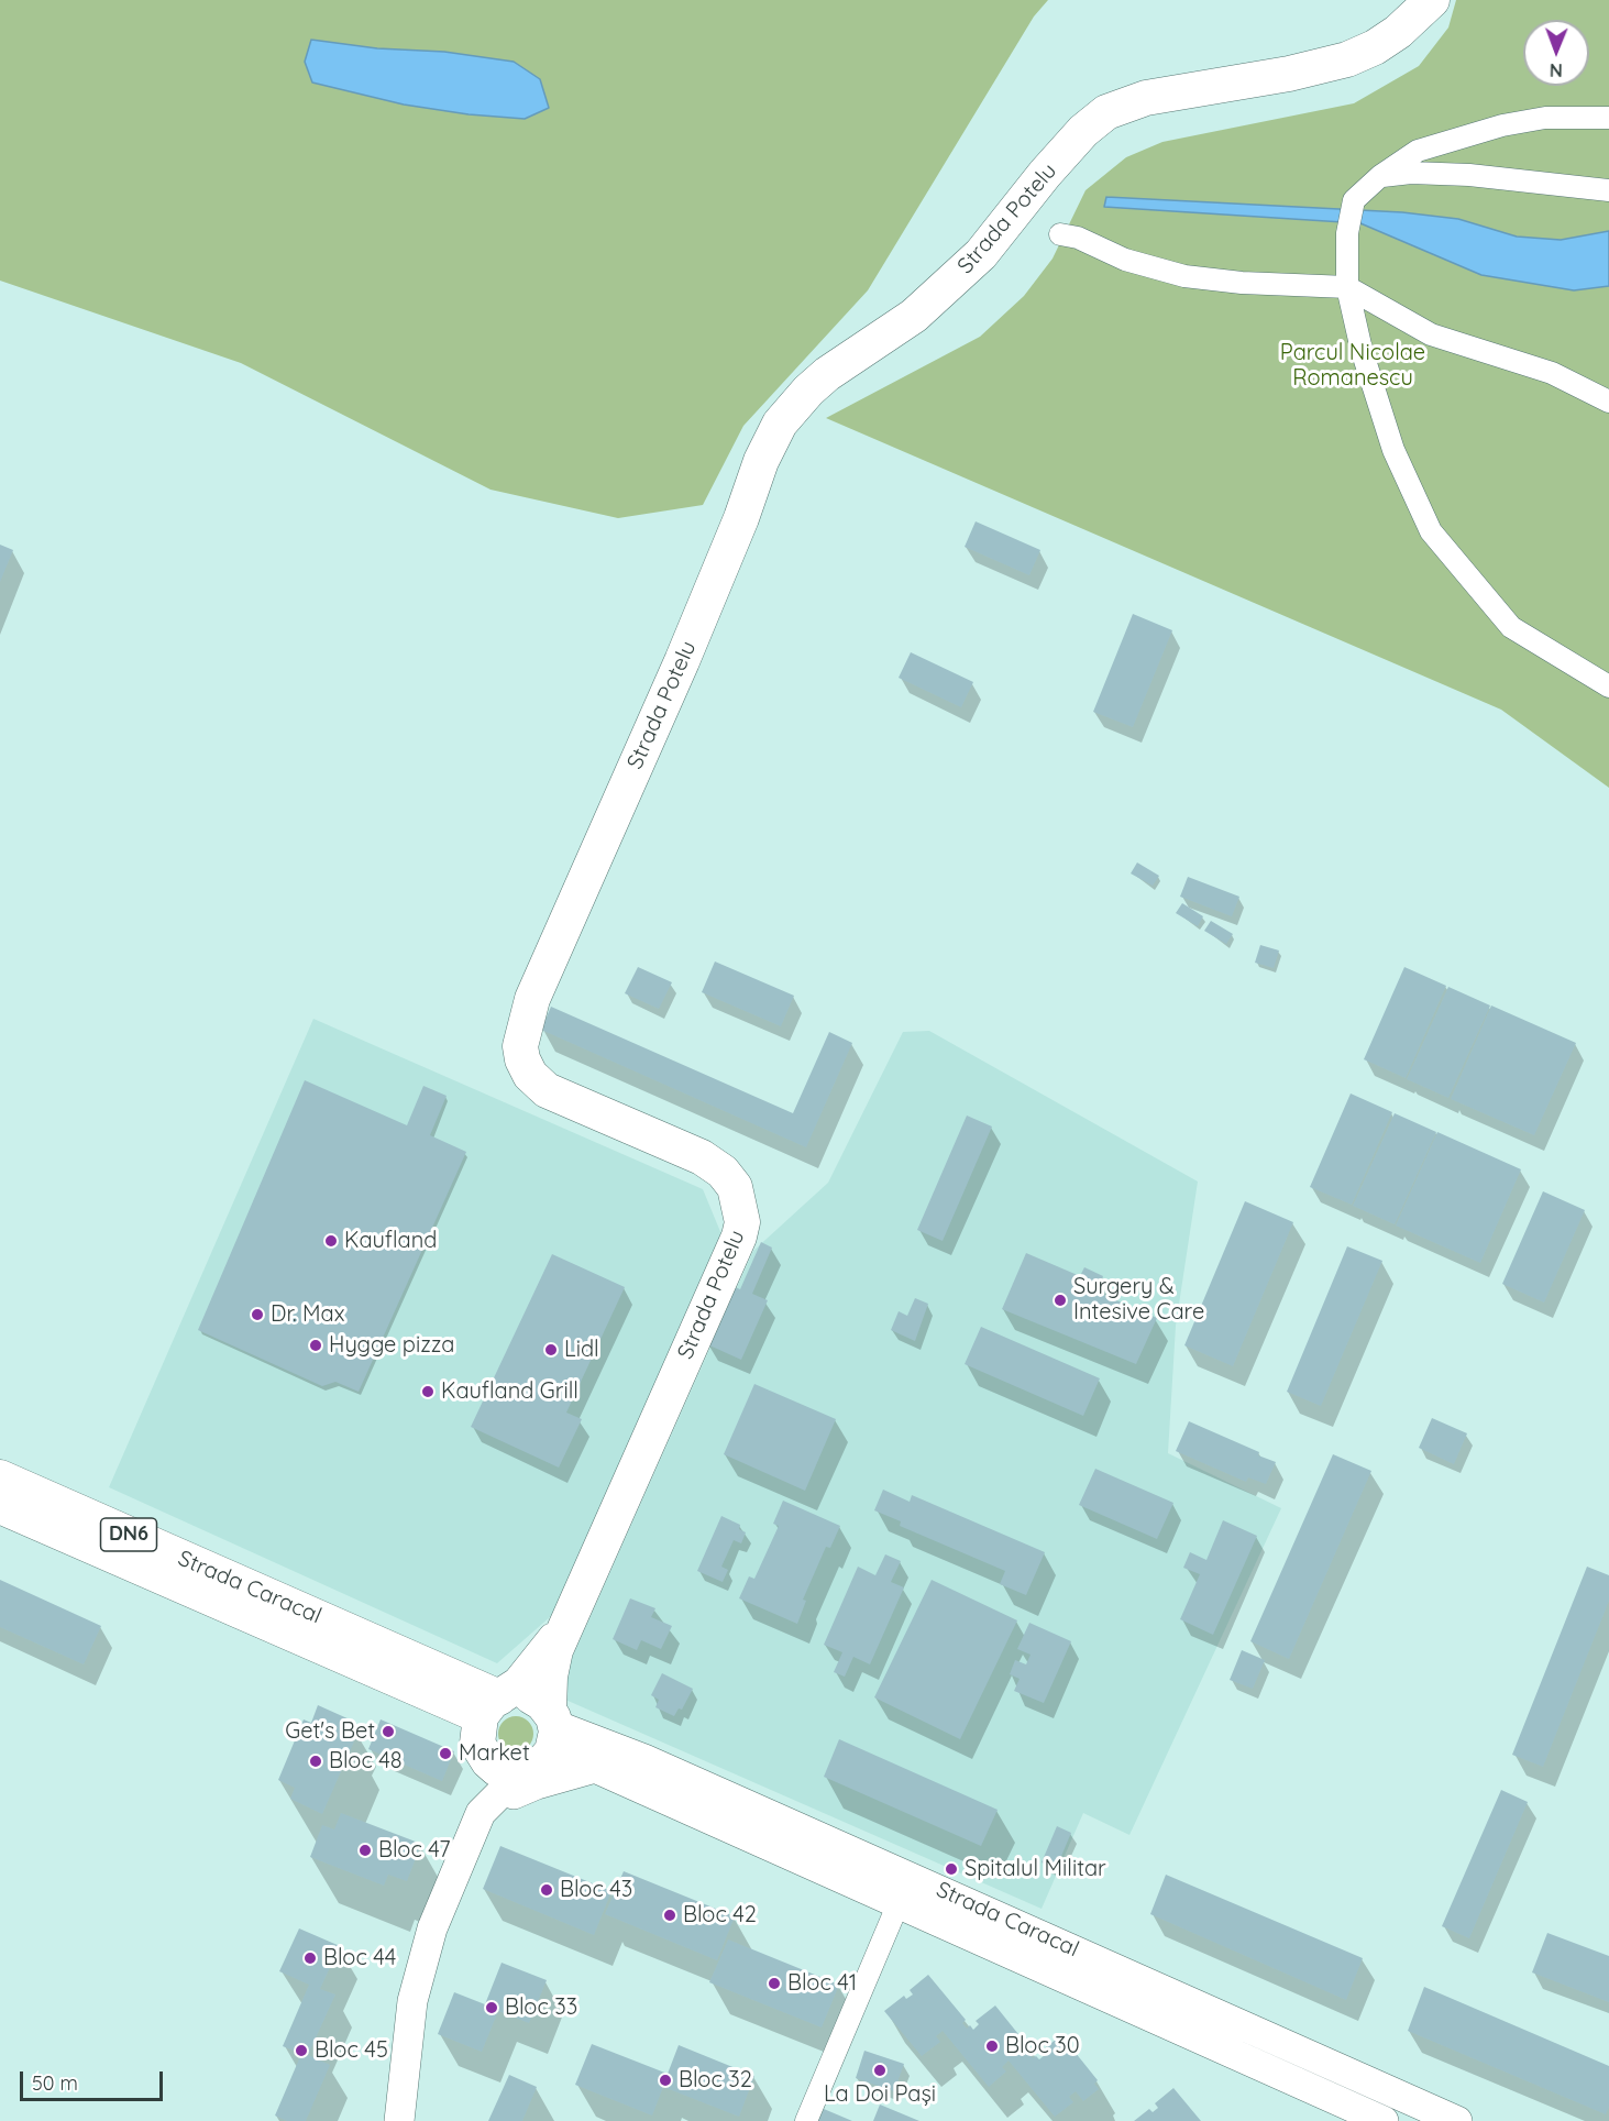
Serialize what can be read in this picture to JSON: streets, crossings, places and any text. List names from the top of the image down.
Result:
{
  "streets": {
    "main road": ["Strada Potelu", "DN6", "Strada Caracal"]
  },
  "crossings": [
    ["Strada Potelu", "DN6"],
    ["Strada Potelu", "Strada Caracal"],
    ["DN6", "Strada Caracal"]
  ],
  "parks": ["Parcul Nicolae Romanescu"],
  "places": [
    "Kaufland",
    "Surgery & Intesive Care",
    "Dr. Max",
    "Hygge pizza",
    "Lidl",
    "Kaufland Grill",
    "Get's Bet",
    "Market",
    "Bloc 48",
    "Bloc 47",
    "Spitalul Militar",
    "Bloc 43",
    "Bloc 42",
    "Bloc 44",
    "Bloc 41",
    "Bloc 33",
    "Bloc 30",
    "Bloc 45",
    "La Doi Pași",
    "Bloc 32"
  ],
  "scale_bar": "50 m",
  "north": "bottom"
}
